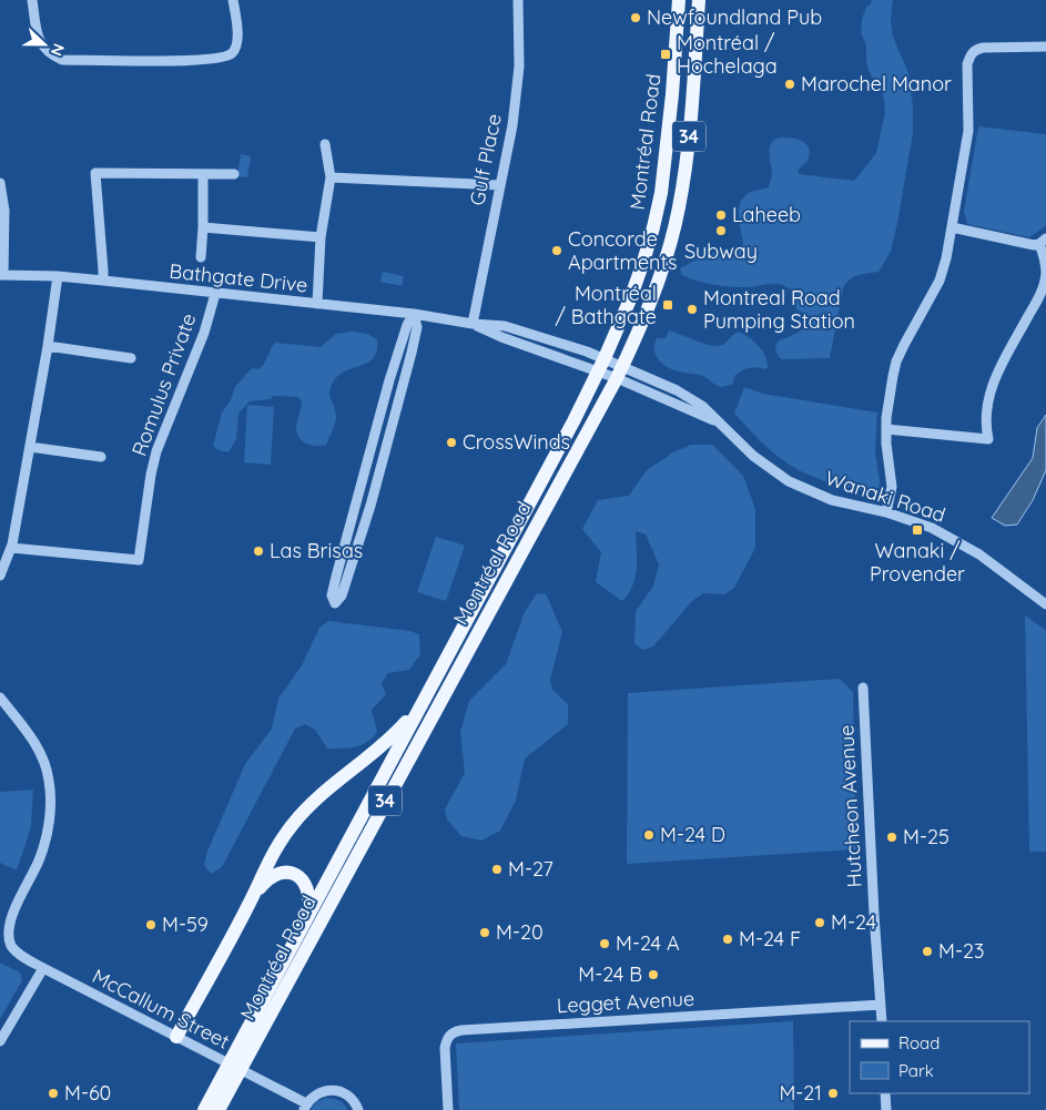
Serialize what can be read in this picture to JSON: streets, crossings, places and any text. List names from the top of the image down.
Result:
{
  "streets": {
    "main road": ["34", "Montréal Road"],
    "street": [
      "Gulf Place",
      "Bathgate Drive",
      "Romulus Private",
      "Wanaki Road",
      "Hutcheon Avenue",
      "Legget Avenue",
      "McCallum Street"
    ]
  },
  "crossings": [
    ["Montréal Road", "Bathgate Drive"],
    ["Montréal Road", "Wanaki Road"],
    ["Gulf Place", "Bathgate Drive"],
    ["Bathgate Drive", "Romulus Private"],
    ["Bathgate Drive", "Wanaki Road"],
    ["Hutcheon Avenue", "Legget Avenue"]
  ],
  "places": {
    "other": [
      "Newfoundland Pub",
      "Marochel Manor",
      "Laheeb",
      "Subway",
      "Concorde Apartments",
      "Montreal Road Pumping Station",
      "CrossWinds",
      "Las Brisas",
      "M-24 D",
      "M-25",
      "M-27",
      "M-24",
      "M-59",
      "M-20",
      "M-24 F",
      "M-24 A",
      "M-23",
      "M-24 B",
      "M-60",
      "M-21"
    ],
    "transit": ["Montréal / Hochelaga", "Montréal / Bathgate", "Wanaki / Provender"]
  },
  "legend": ["Road", "Park"],
  "north": "right"
}
